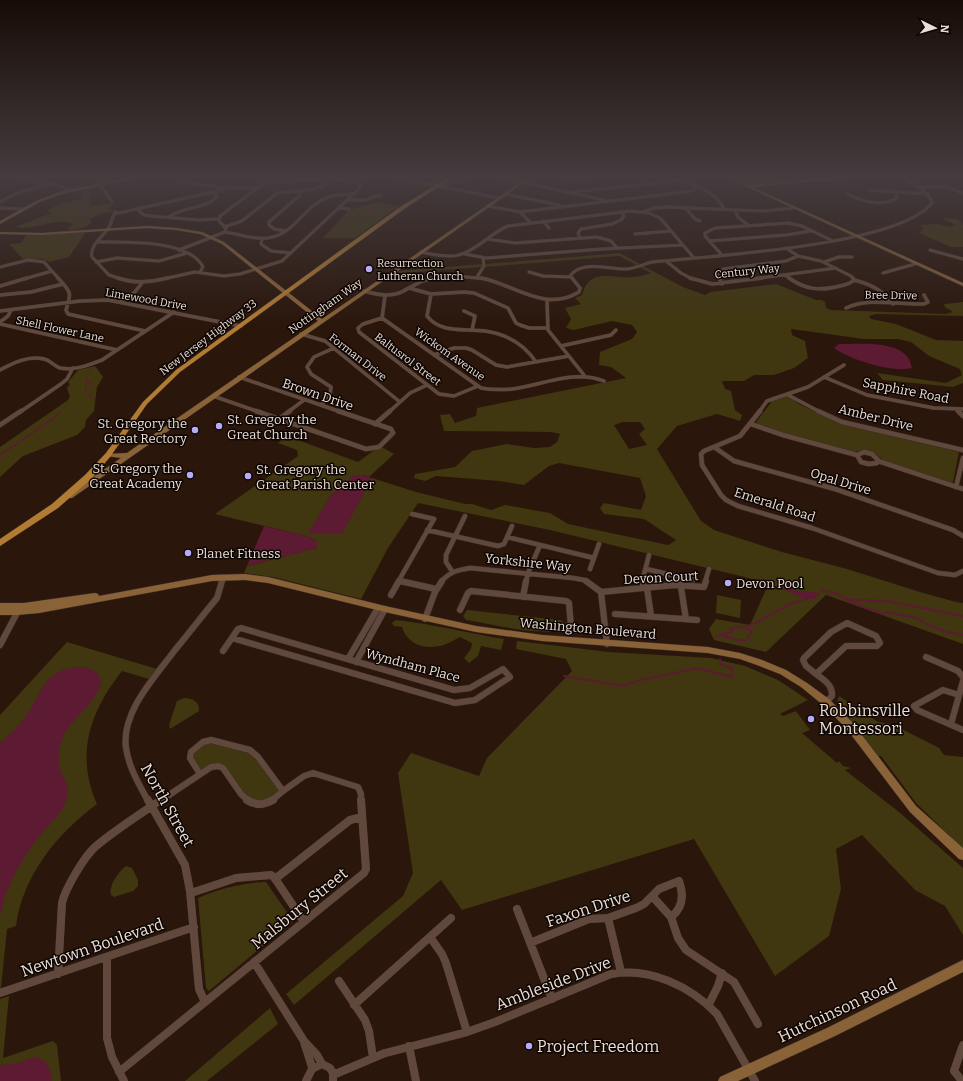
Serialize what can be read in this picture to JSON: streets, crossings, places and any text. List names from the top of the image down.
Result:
{
  "streets": {
    "main road": ["New Jersey Highway 33"],
    "street": [
      "Century Way",
      "Bree Drive",
      "Limewood Drive",
      "Nottingham Way",
      "Shell Flower Lane",
      "Wickom Avenue",
      "Forman Drive",
      "Baltusrol Street",
      "Sapphire Road",
      "Brown Drive",
      "Amber Drive",
      "Opal Drive",
      "Emerald Road",
      "Yorkshire Way",
      "Devon Court",
      "Washington Boulevard",
      "Wyndham Place",
      "North Street",
      "Malsbury Street",
      "Faxon Drive",
      "Newtown Boulevard",
      "Ambleside Drive",
      "Hutchinson Road"
    ]
  },
  "crossings": [
    ["Limewood Drive", "New Jersey Highway 33"],
    ["Nottingham Way", "New Jersey Highway 33"],
    ["Nottingham Way", "Forman Drive"],
    ["Nottingham Way", "Brown Drive"],
    ["Wickom Avenue", "Baltusrol Street"],
    ["Sapphire Road", "Emerald Road"],
    ["Amber Drive", "Emerald Road"],
    ["Opal Drive", "Emerald Road"],
    ["Yorkshire Way", "Devon Court"],
    ["Washington Boulevard", "North Street"],
    ["North Street", "Malsbury Street"],
    ["North Street", "Newtown Boulevard"],
    ["Ambleside Drive", "Hutchinson Road"]
  ],
  "places": [
    "Resurrection Lutheran Church",
    "St. Gregory the Great Church",
    "St. Gregory the Great Rectory",
    "St. Gregory the Great Academy",
    "St. Gregory the Great Parish Center",
    "Planet Fitness",
    "Devon Pool",
    "Robbinsville Montessori",
    "Project Freedom"
  ],
  "north": "right"
}
